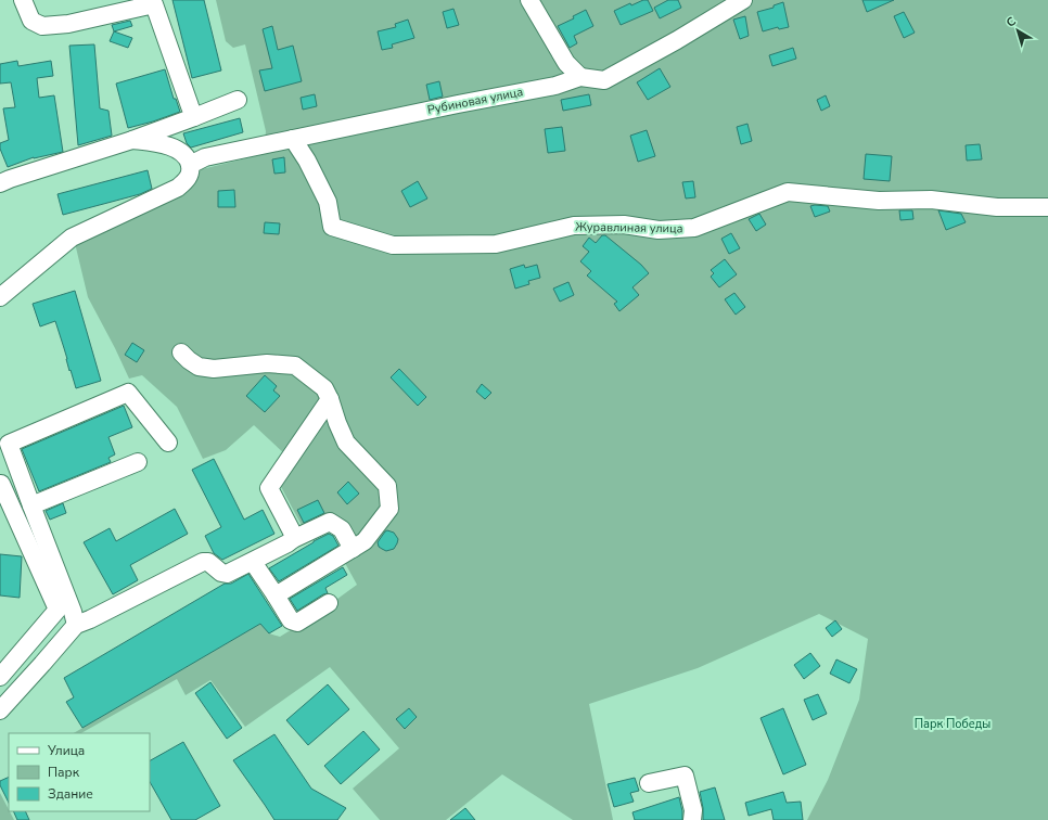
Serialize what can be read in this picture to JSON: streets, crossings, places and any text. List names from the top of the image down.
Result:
{
  "streets": {
    "street": ["Рубиновая улица", "Журавлиная улица"]
  },
  "crossings": [
    ["Рубиновая улица", "Журавлиная улица"]
  ],
  "parks": ["Парк Победы"],
  "legend": ["Улица", "Парк", "Здание"],
  "north": "top left"
}
